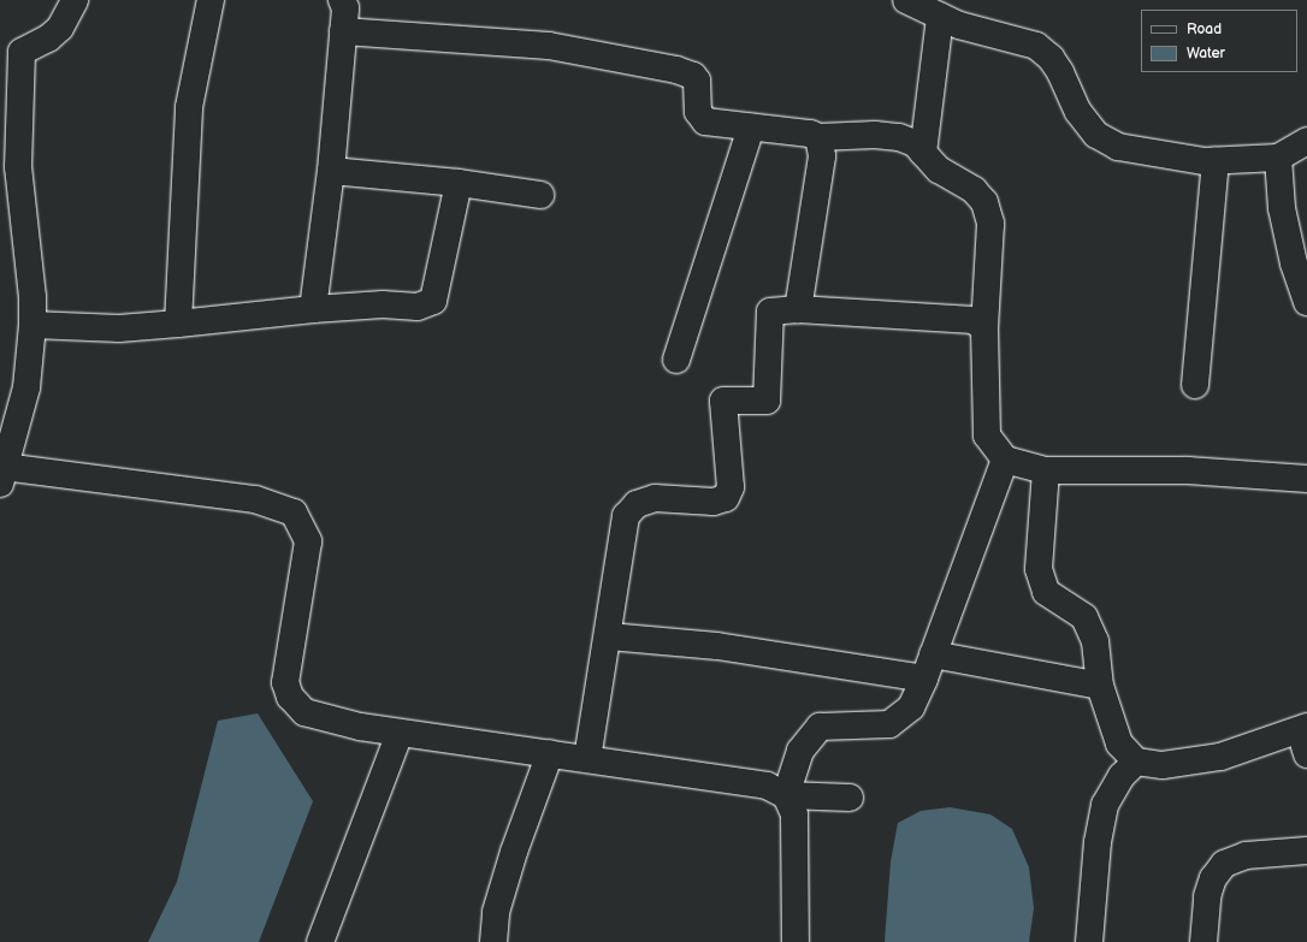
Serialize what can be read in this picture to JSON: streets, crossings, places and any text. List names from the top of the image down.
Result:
{
  "legend": ["Road", "Water"]
}
